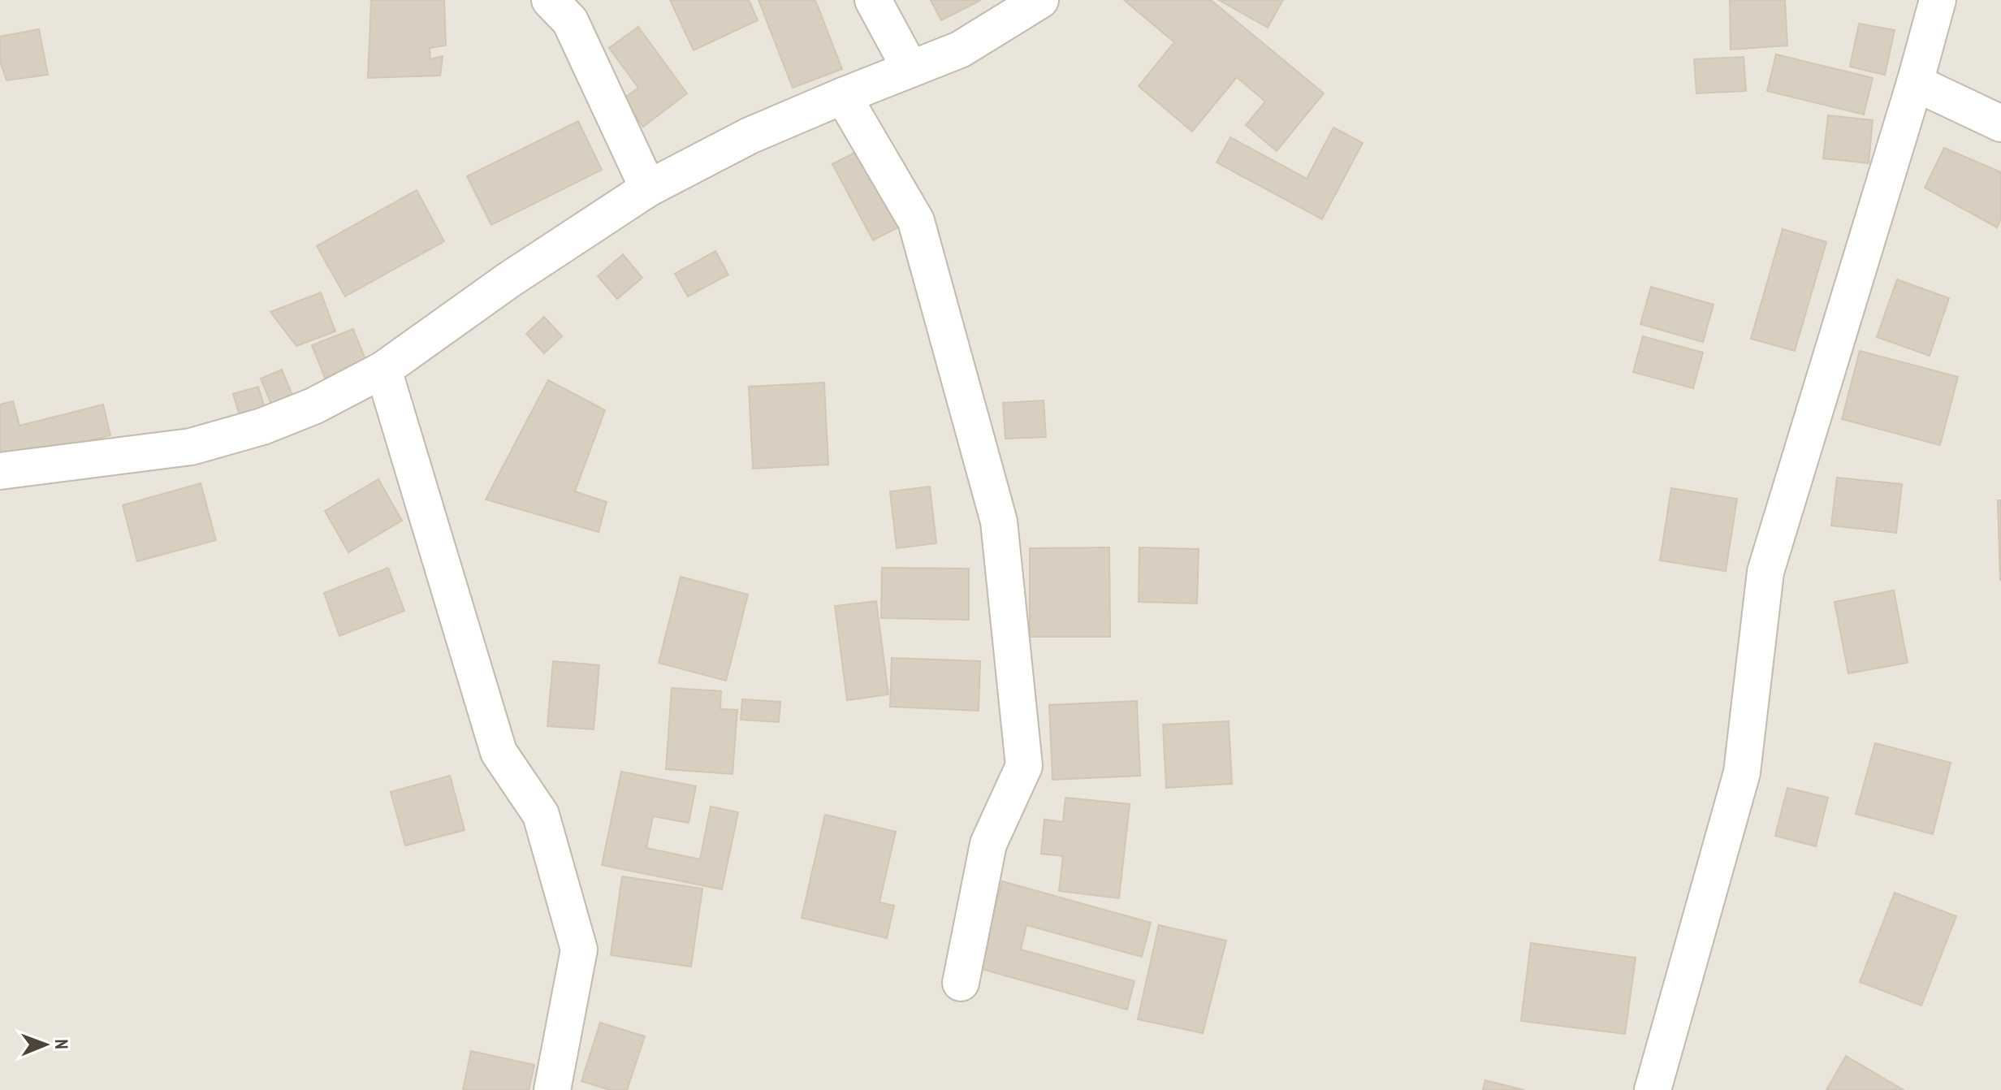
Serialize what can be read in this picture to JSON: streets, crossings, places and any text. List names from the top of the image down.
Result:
{
  "north": "right"
}
